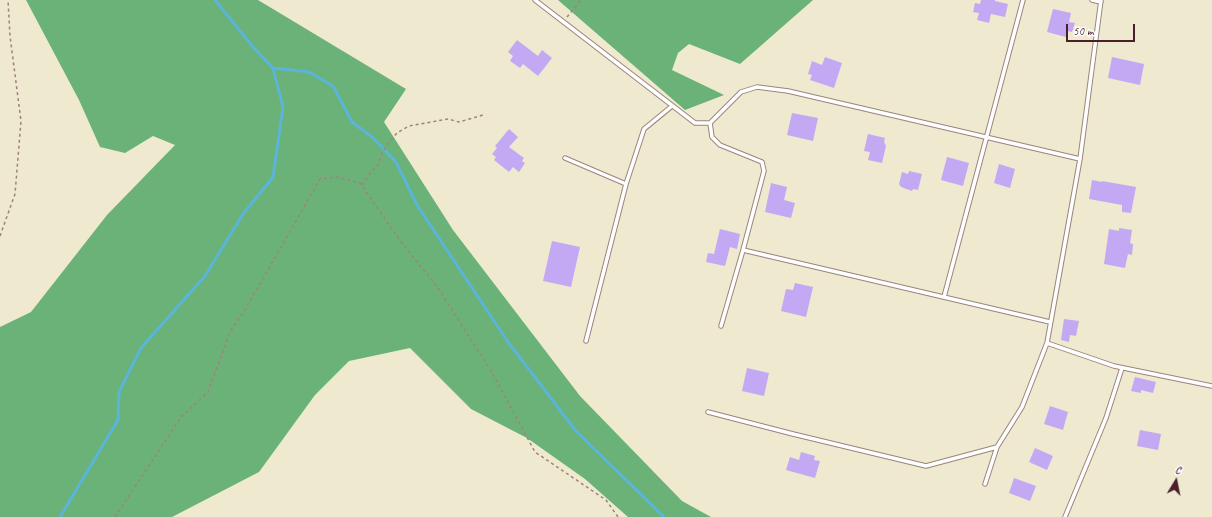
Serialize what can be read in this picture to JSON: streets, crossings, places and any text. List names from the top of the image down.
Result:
{
  "scale_bar": "50 m",
  "north": "top"
}
